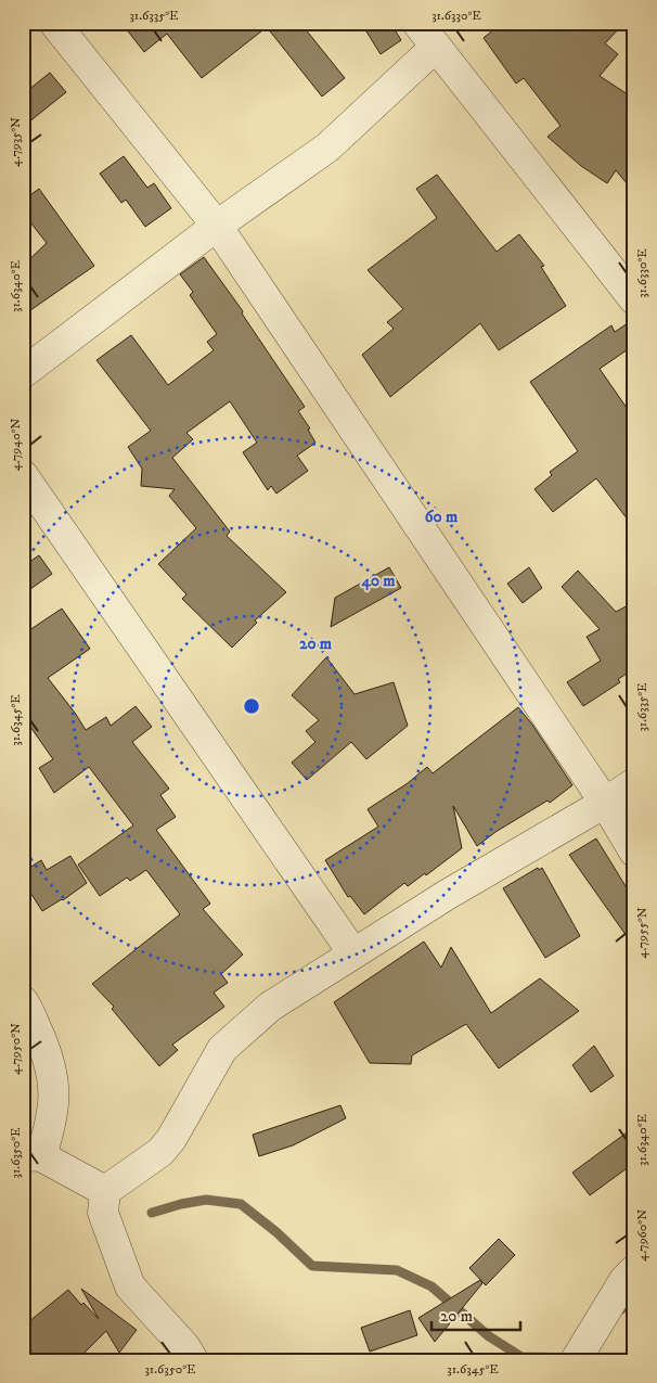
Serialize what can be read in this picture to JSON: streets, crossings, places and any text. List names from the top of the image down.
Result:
{
  "scale_bar": "20 m",
  "coordinates": [
    "31.6335°E",
    "31.6330°E",
    "4.7935°N",
    "31.6340°E",
    "4.7940°N",
    "31.6345°E",
    "4.7955°N",
    "4.7950°N",
    "31.6350°E",
    "4.7960°N"
  ],
  "rings": ["60 m", "40 m", "20 m"]
}
